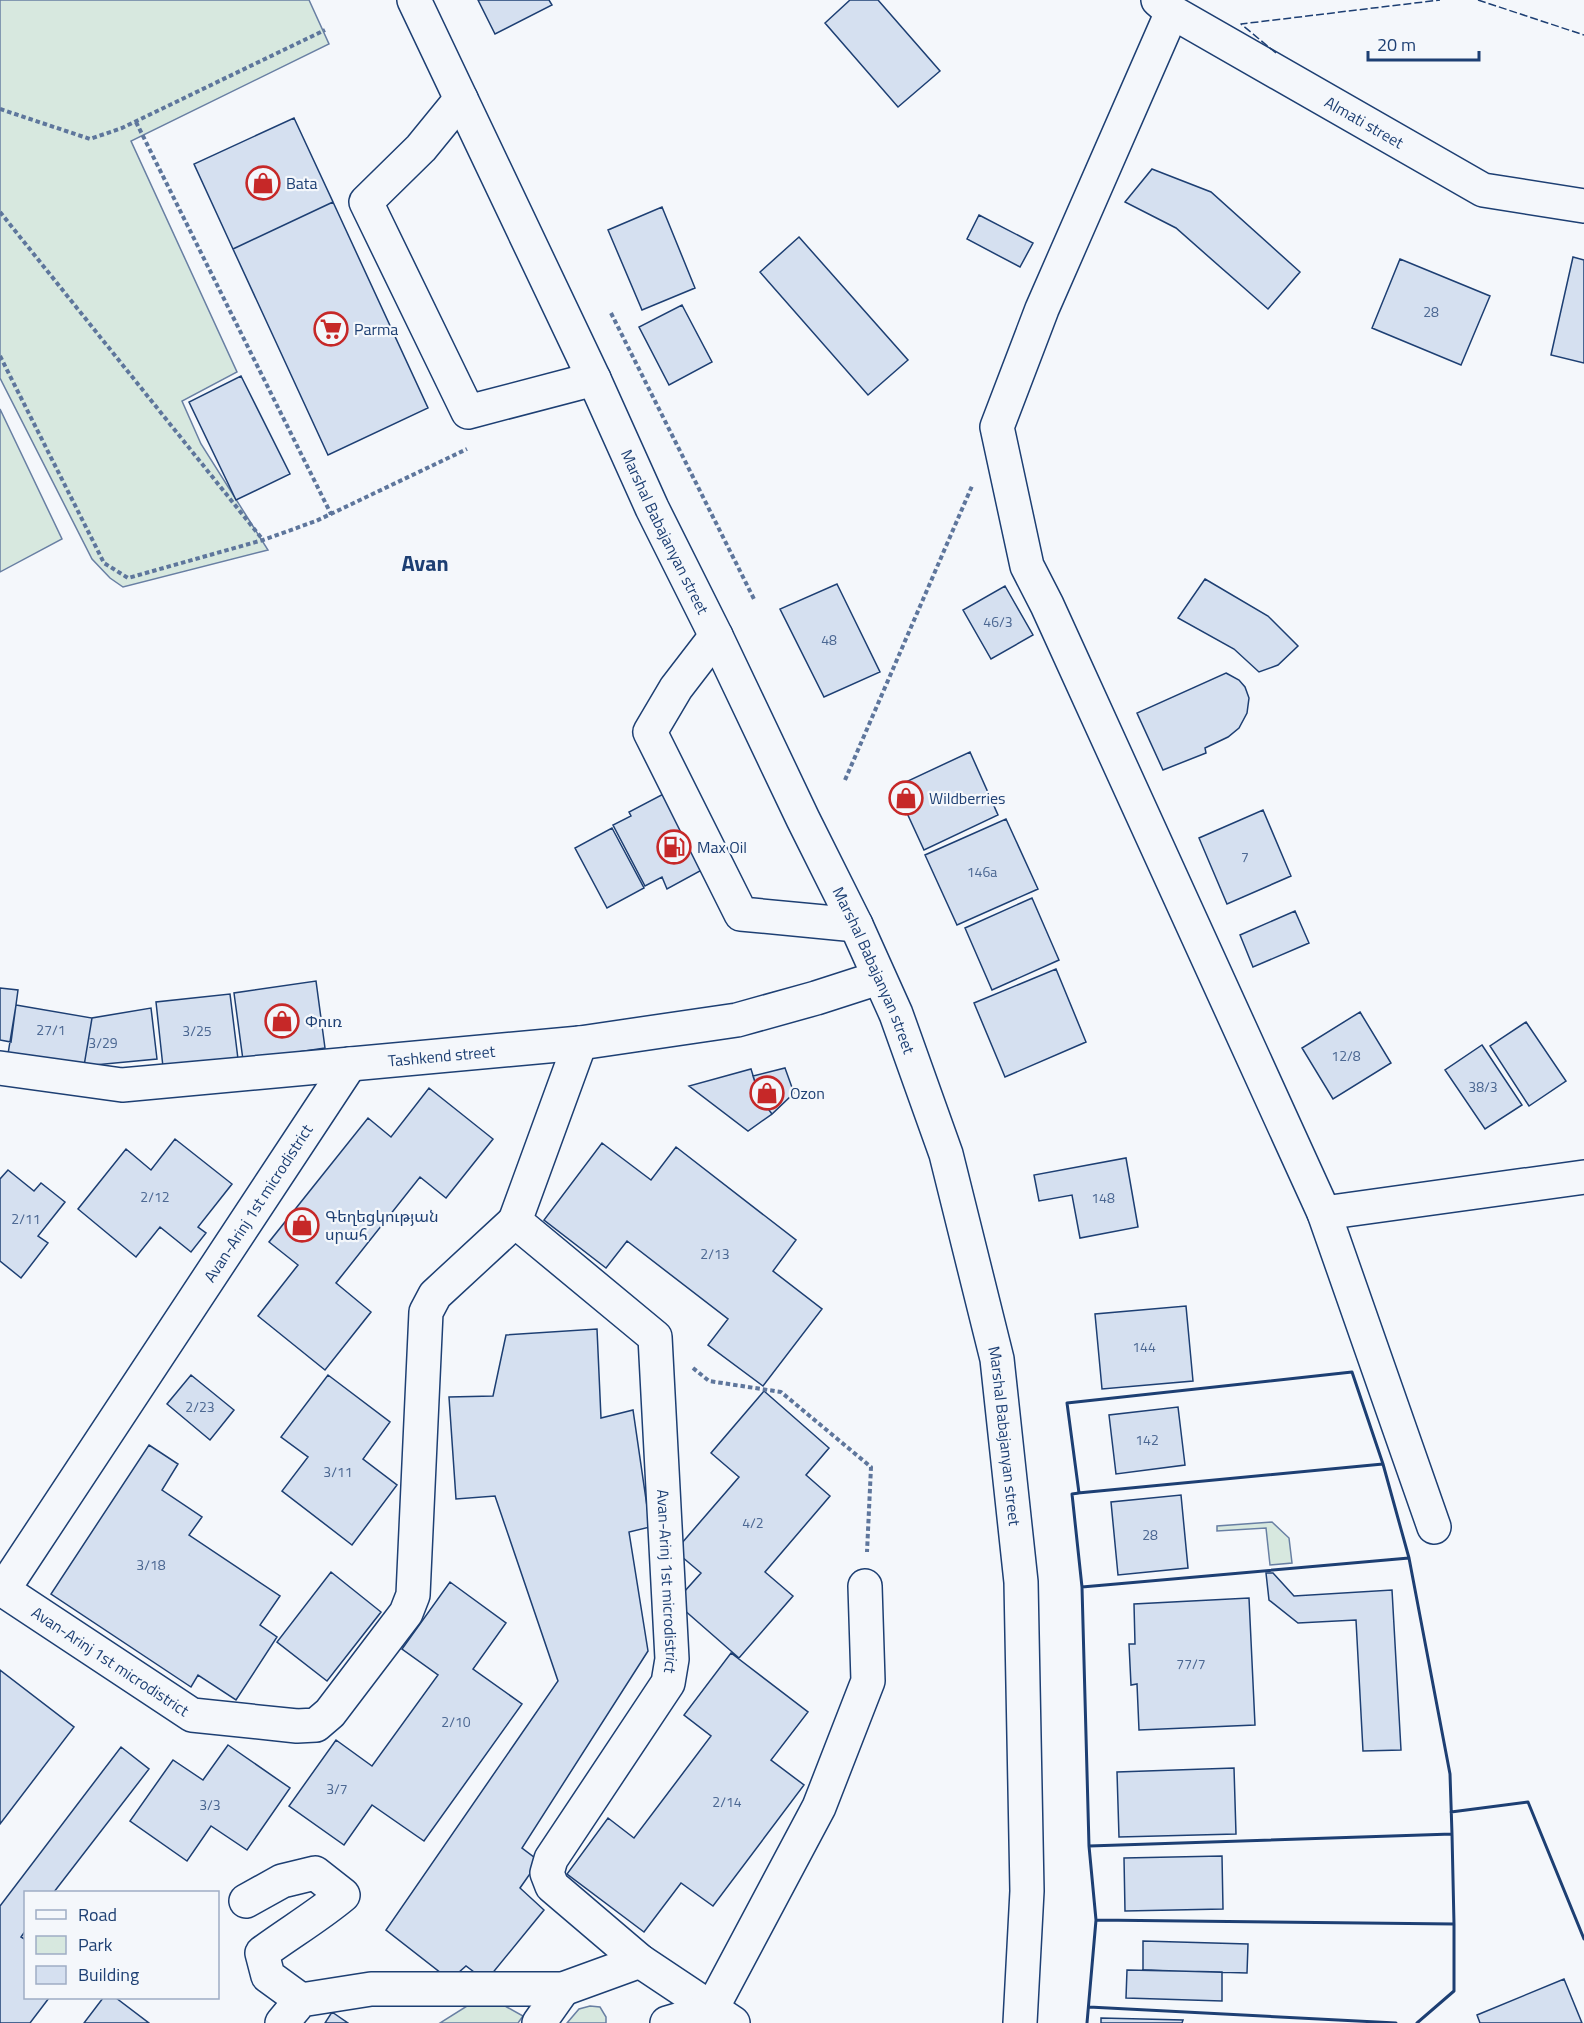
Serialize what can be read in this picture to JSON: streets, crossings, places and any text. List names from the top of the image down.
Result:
{
  "streets": {
    "street": [
      "Almati street",
      "Marshal Babajanyan street",
      "Tashkend street",
      "Avan-Arinj 1st microdistrict"
    ]
  },
  "crossings": [
    ["Marshal Babajanyan street", "Tashkend street"],
    ["Tashkend street", "Avan-Arinj 1st microdistrict"]
  ],
  "districts": ["Avan"],
  "places": {
    "shop": [
      "Bata",
      "Wildberries",
      "Փուռ",
      "Ozon",
      "Գեղեցկության սրահ"
    ],
    "supermarket": ["Parma"],
    "fuel station": ["Max Oil"]
  },
  "house_numbers": [
    "28",
    "46/3",
    "48",
    "7",
    "146a",
    "27/1",
    "3/25",
    "3/29",
    "12/8",
    "38/3",
    "2/12",
    "148",
    "2/11",
    "2/13",
    "144",
    "2/23",
    "142",
    "3/11",
    "4/2",
    "28",
    "3/18",
    "77/7",
    "2/10",
    "3/7",
    "2/14",
    "3/3"
  ],
  "legend": ["Road", "Park", "Building"],
  "scale_bar": "20 m"
}
